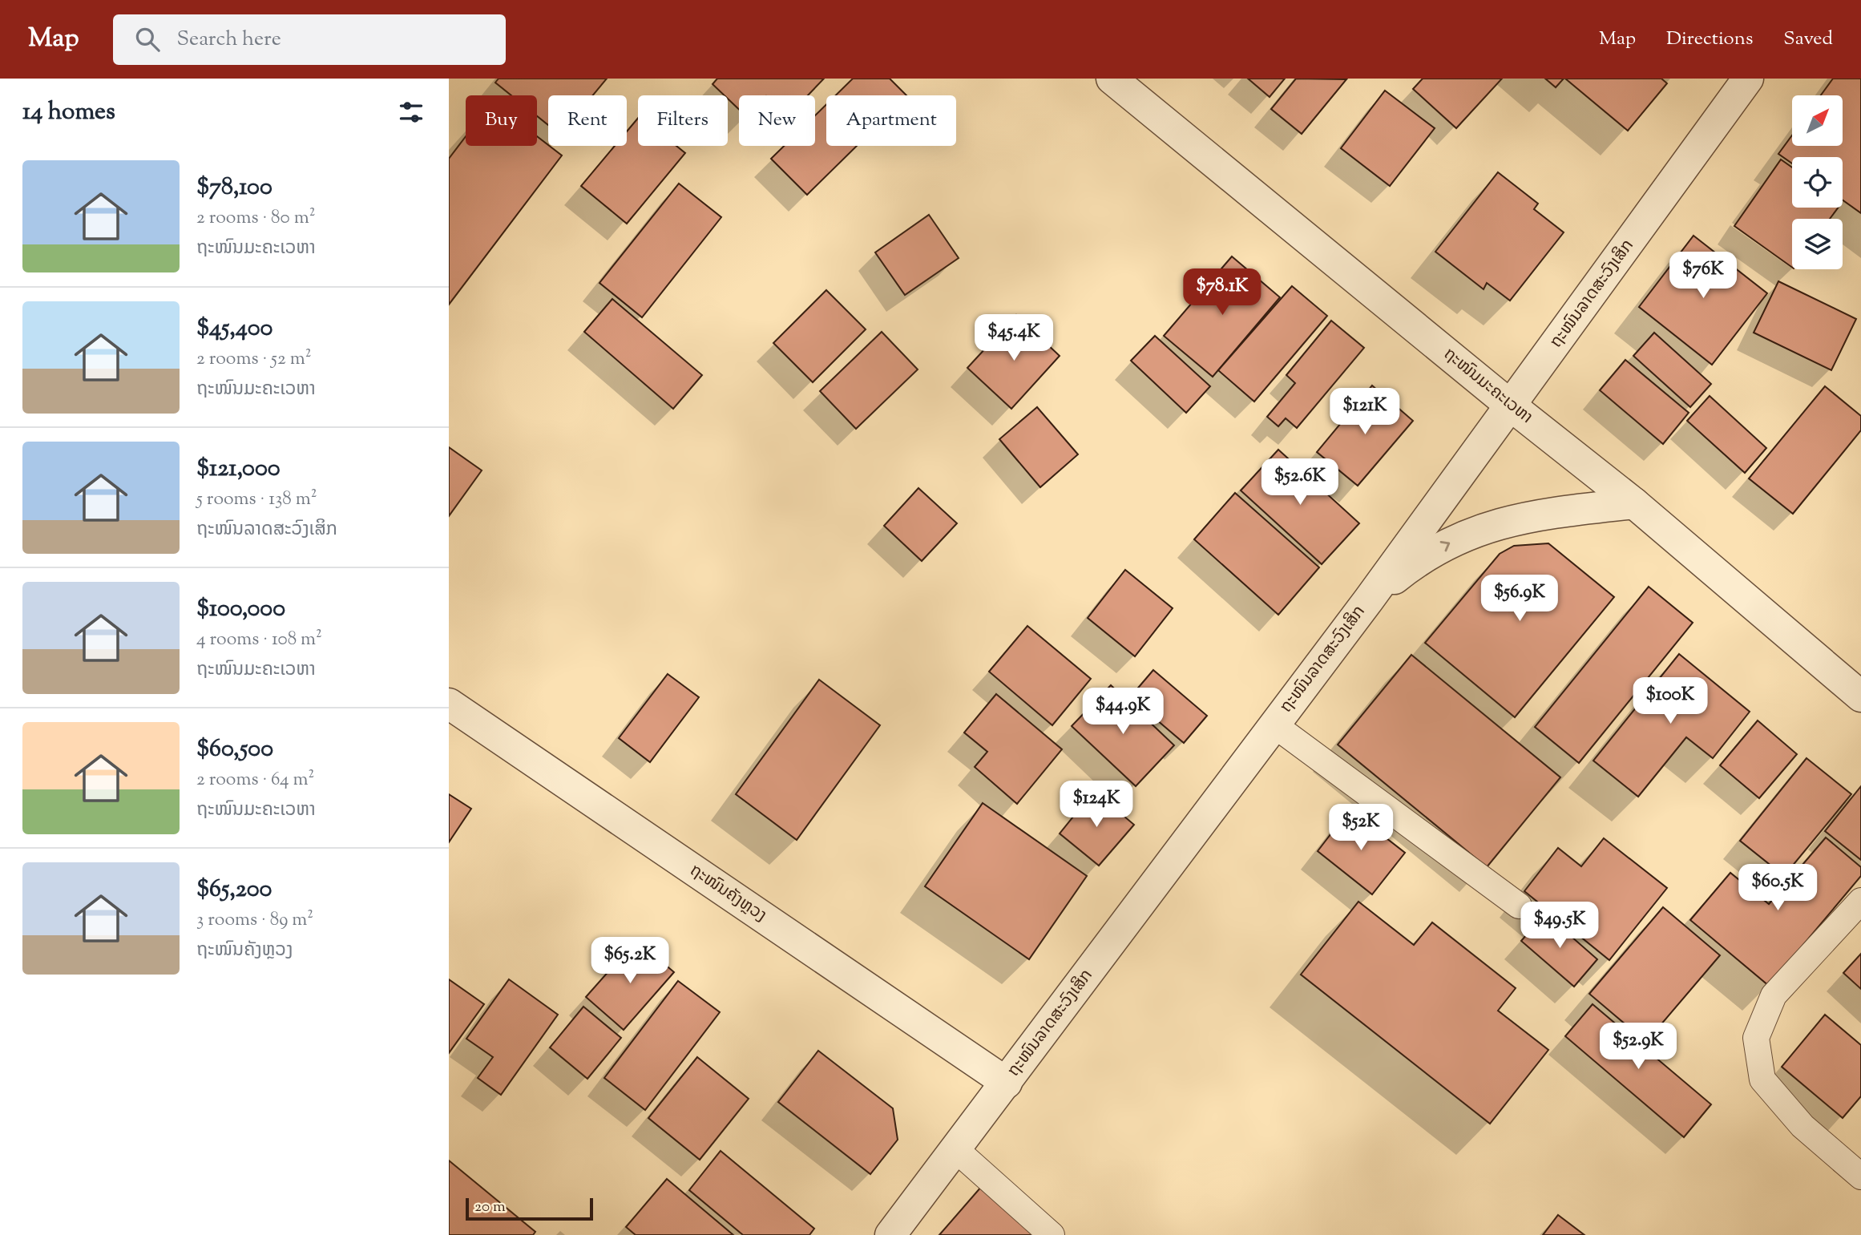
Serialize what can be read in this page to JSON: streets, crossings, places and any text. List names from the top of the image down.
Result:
{
  "streets": {
    "street": ["ຖະໜົນລາດສະວົງເສິກ", "ຖະໜົນມະຄະເວຫາ", "ຖະໜົນຄັງຫຼວງ"]
  },
  "crossings": [
    ["ຖະໜົນລາດສະວົງເສິກ", "ຖະໜົນມະຄະເວຫາ"],
    ["ຖະໜົນລາດສະວົງເສິກ", "ຖະໜົນຄັງຫຼວງ"]
  ],
  "scale_bar": "20 m",
  "north": "top right",
  "page": {
    "header": "Map",
    "search": "Search here",
    "nav": ["Map", "Directions", "Saved"],
    "heading": "14 homes",
    "chip": [
      "Buy",
      "Rent",
      "Filters",
      "New",
      "Apartment"
    ],
    "list": [
      {
        "name": "$78,100",
        "note": "2 rooms · 80 m² · ຖະໜົນມະຄະເວຫາ"
      },
      {
        "name": "$45,400",
        "note": "2 rooms · 52 m² · ຖະໜົນມະຄະເວຫາ"
      },
      {
        "name": "$121,000",
        "note": "5 rooms · 138 m² · ຖະໜົນລາດສະວົງເສິກ"
      },
      {
        "name": "$100,000",
        "note": "4 rooms · 108 m² · ຖະໜົນມະຄະເວຫາ"
      },
      {
        "name": "$60,500",
        "note": "2 rooms · 64 m² · ຖະໜົນມະຄະເວຫາ"
      },
      {
        "name": "$65,200",
        "note": "3 rooms · 89 m² · ຖະໜົນຄັງຫຼວງ"
      }
    ],
    "price": [
      "$76K",
      "$78.1K",
      "$45.4K",
      "$121K",
      "$52.6K",
      "$56.9K",
      "$100K",
      "$44.9K",
      "$124K",
      "$52K",
      "$60.5K",
      "$49.5K",
      "$65.2K",
      "$52.9K"
    ],
    "scale": "20 m"
  }
}
